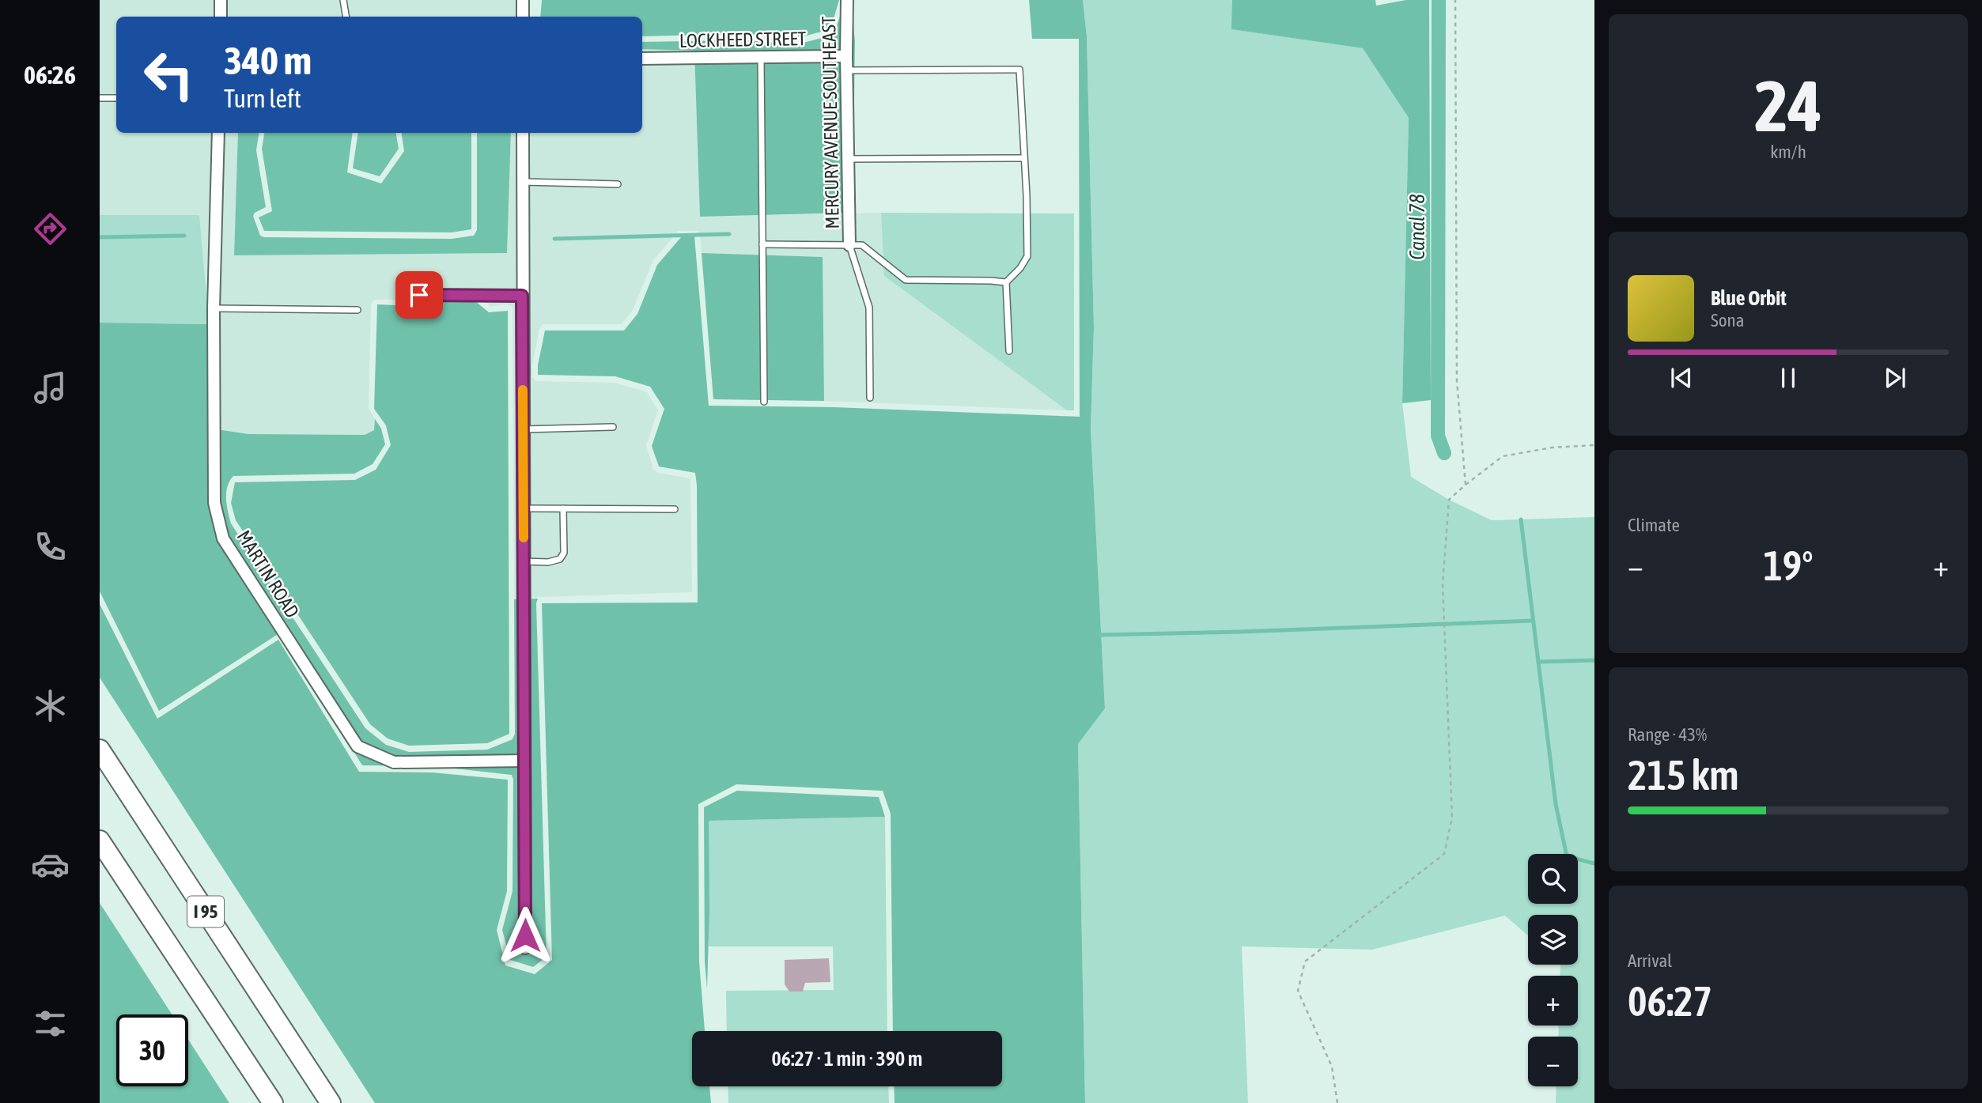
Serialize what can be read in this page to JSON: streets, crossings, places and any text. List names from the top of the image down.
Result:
{
  "streets": {
    "highway": ["I 95"],
    "street": ["LOCKHEED STREET", "MERCURY AVENUE SOUTHEAST", "MARTIN ROAD"]
  },
  "crossings": [
    ["LOCKHEED STREET", "MERCURY AVENUE SOUTHEAST"]
  ],
  "water": ["Canal 78"],
  "page": {
    "tabs": "06:26",
    "tile": [
      ["24", "km/h"],
      "Climate",
      ["Range · 43%", "215 km"],
      ["Arrival", "06:27"]
    ],
    "turn": ["340 m", "Turn left"],
    "song": ["Blue Orbit", "Sona"],
    "heat": ["−", "19°", "+"],
    "map_buttons": ["+", "−"],
    "limit": "30",
    "trip": "06:27 · 1 min · 390 m"
  }
}
